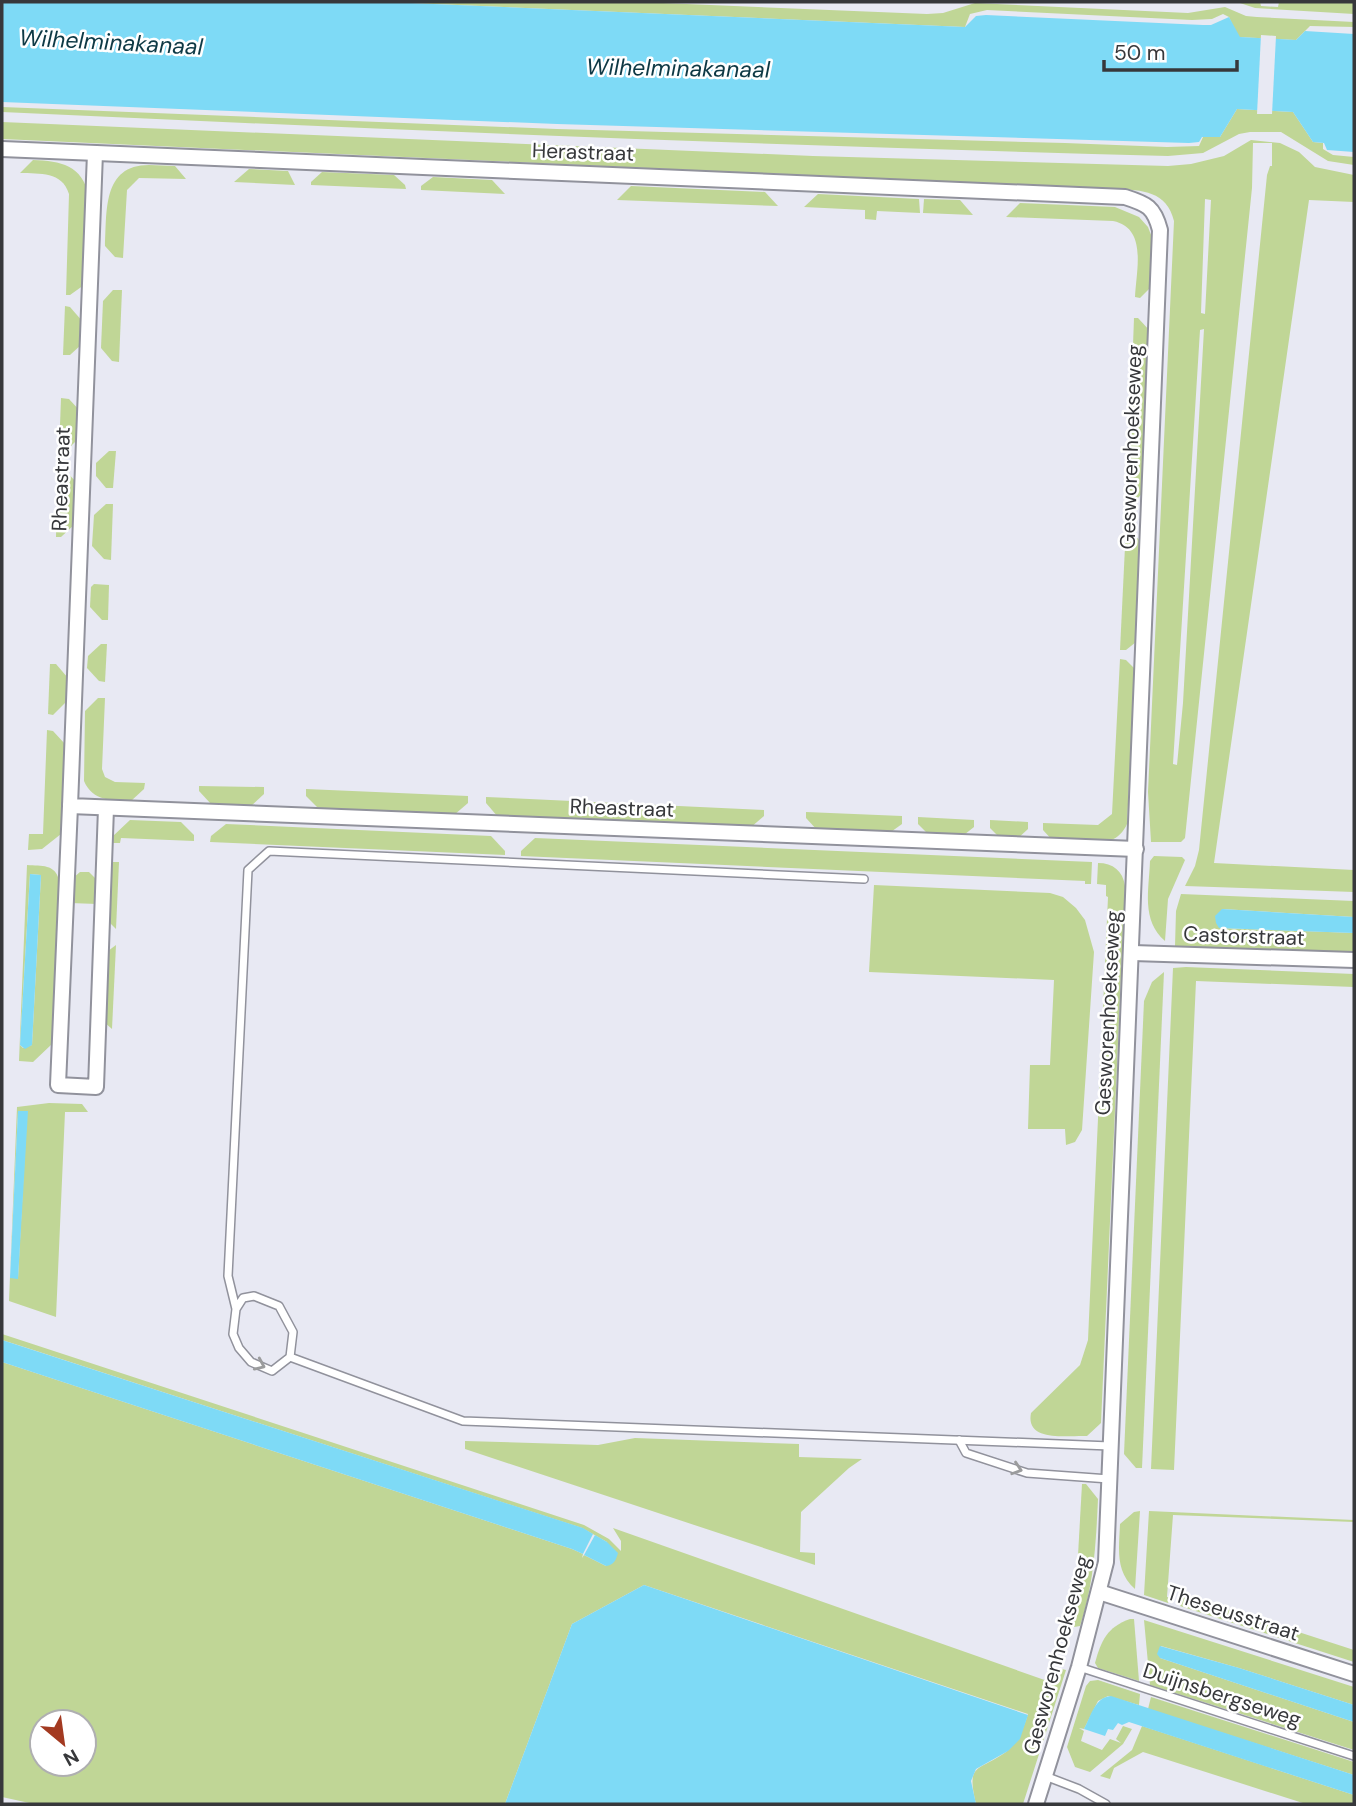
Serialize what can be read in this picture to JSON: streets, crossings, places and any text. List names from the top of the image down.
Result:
{
  "streets": {
    "street": [
      "Herastraat",
      "Gesworenhoekseweg",
      "Rheastraat",
      "Castorstraat",
      "Theseusstraat"
    ],
    "lane": ["Duijnsbergseweg"]
  },
  "crossings": [
    ["Herastraat", "Gesworenhoekseweg"],
    ["Herastraat", "Rheastraat"],
    ["Gesworenhoekseweg", "Rheastraat"],
    ["Gesworenhoekseweg", "Castorstraat"],
    ["Gesworenhoekseweg", "Theseusstraat"],
    ["Gesworenhoekseweg", "Duijnsbergseweg"]
  ],
  "water": ["Wilhelminakanaal"],
  "scale_bar": "50 m",
  "north": "bottom right"
}
